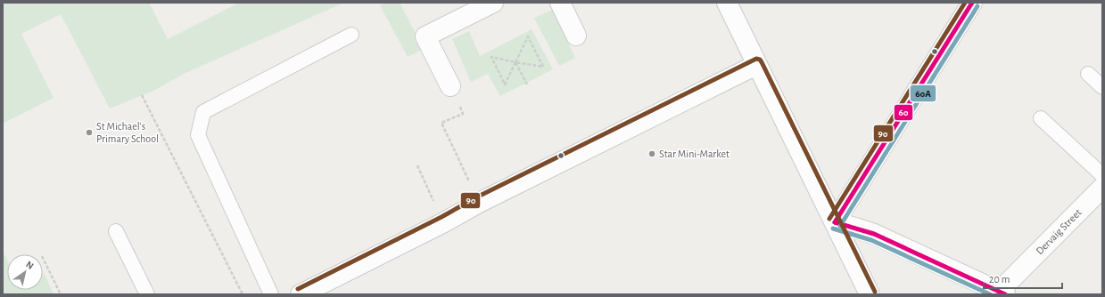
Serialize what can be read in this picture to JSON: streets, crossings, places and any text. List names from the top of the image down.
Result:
{
  "streets": {
    "street": ["Dervaig Street"]
  },
  "places": ["St Michael's Primary School", "Star Mini-Market"],
  "lines": ["transit line 60", "transit line 90", "transit line 60A"],
  "scale_bar": "20 m",
  "north": "top right"
}
